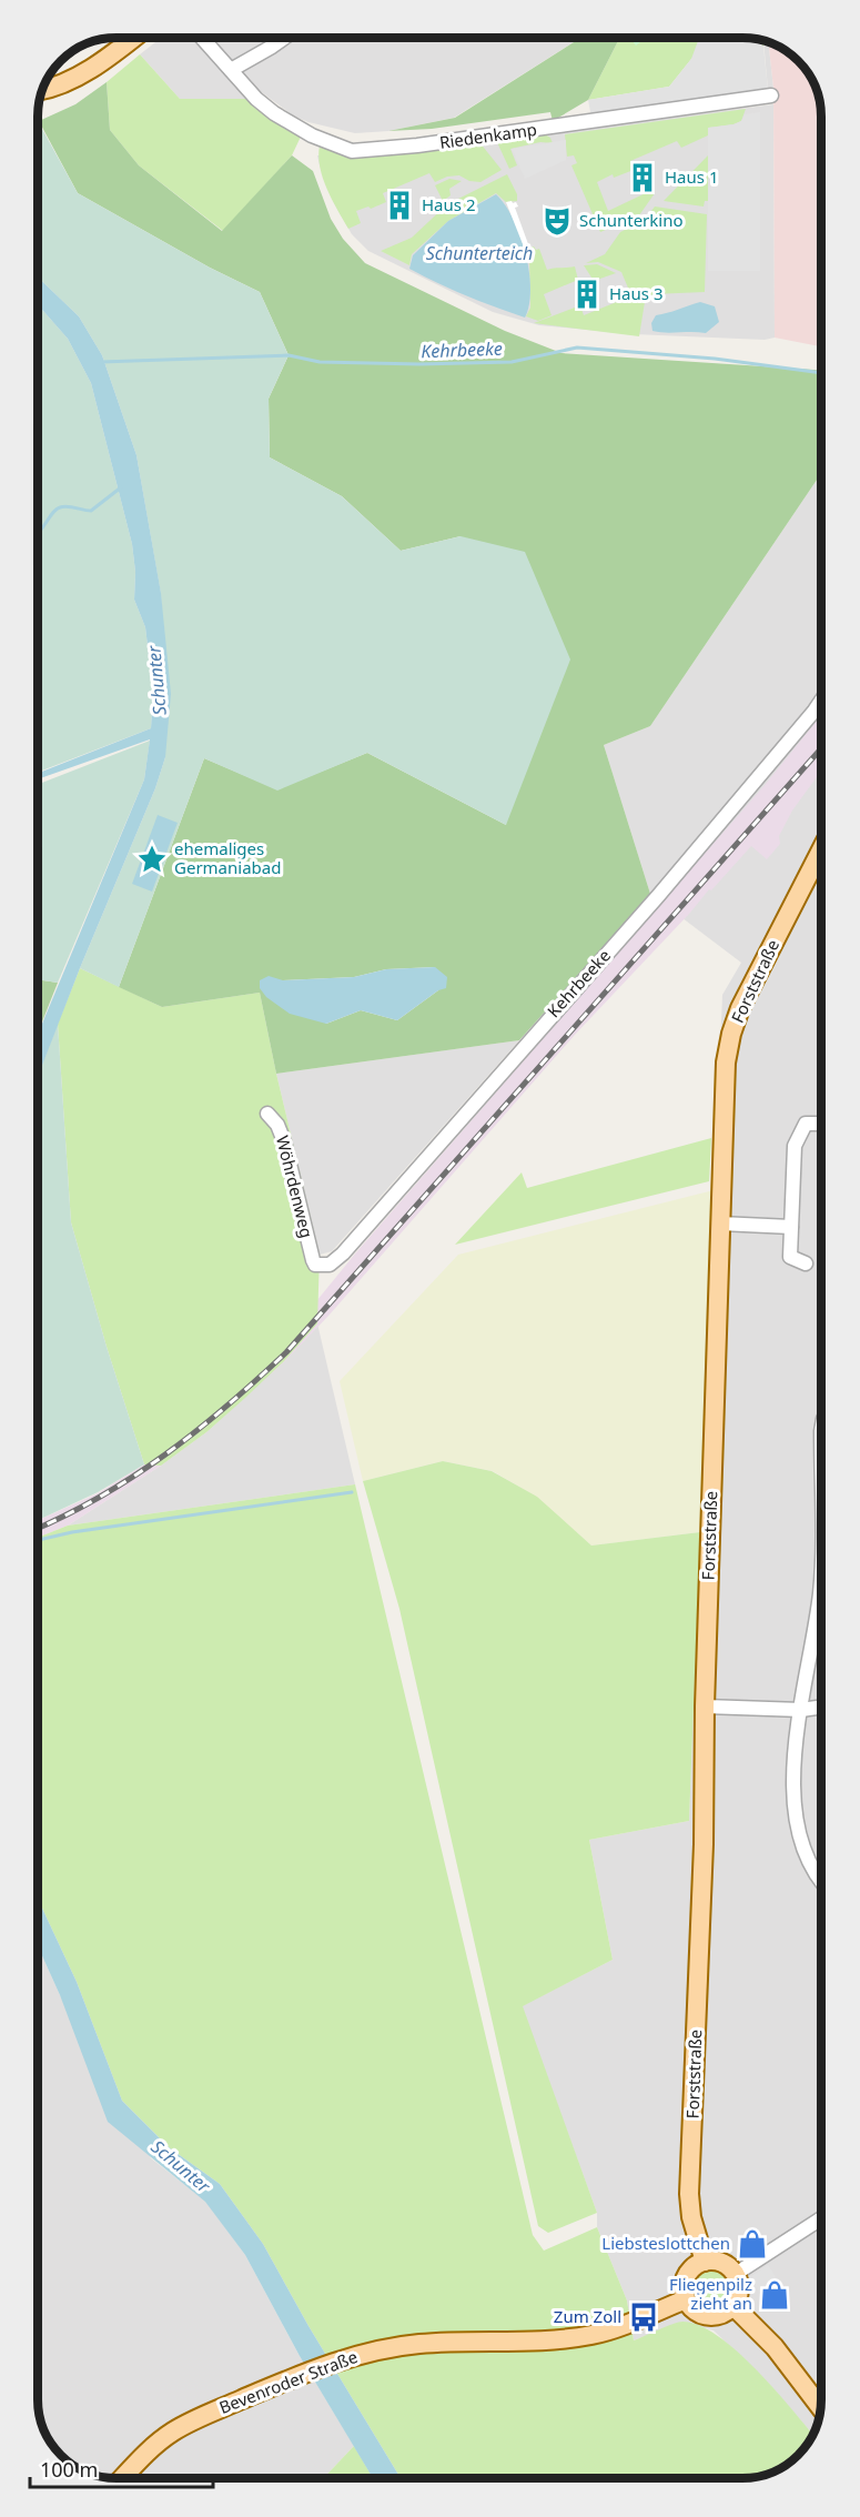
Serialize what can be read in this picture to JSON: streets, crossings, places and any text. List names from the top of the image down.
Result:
{
  "streets": {
    "main road": ["Forststraße", "Bevenroder Straße"],
    "street": ["Riedenkamp", "Kehrbeeke", "Wöhrdenweg"]
  },
  "crossings": [
    ["Forststraße", "Bevenroder Straße"],
    ["Kehrbeeke", "Wöhrdenweg"]
  ],
  "water": ["Schunterteich", "Kehrbeeke", "Schunter"],
  "places": {
    "building": ["Haus 1", "Haus 2", "Haus 3"],
    "theatre": ["Schunterkino"],
    "place": ["ehemaliges Germaniabad"],
    "shop": ["Liebsteslottchen", "Fliegenpilz zieht an"],
    "bus stop": ["Zum Zoll"]
  },
  "scale_bar": "100 m"
}
